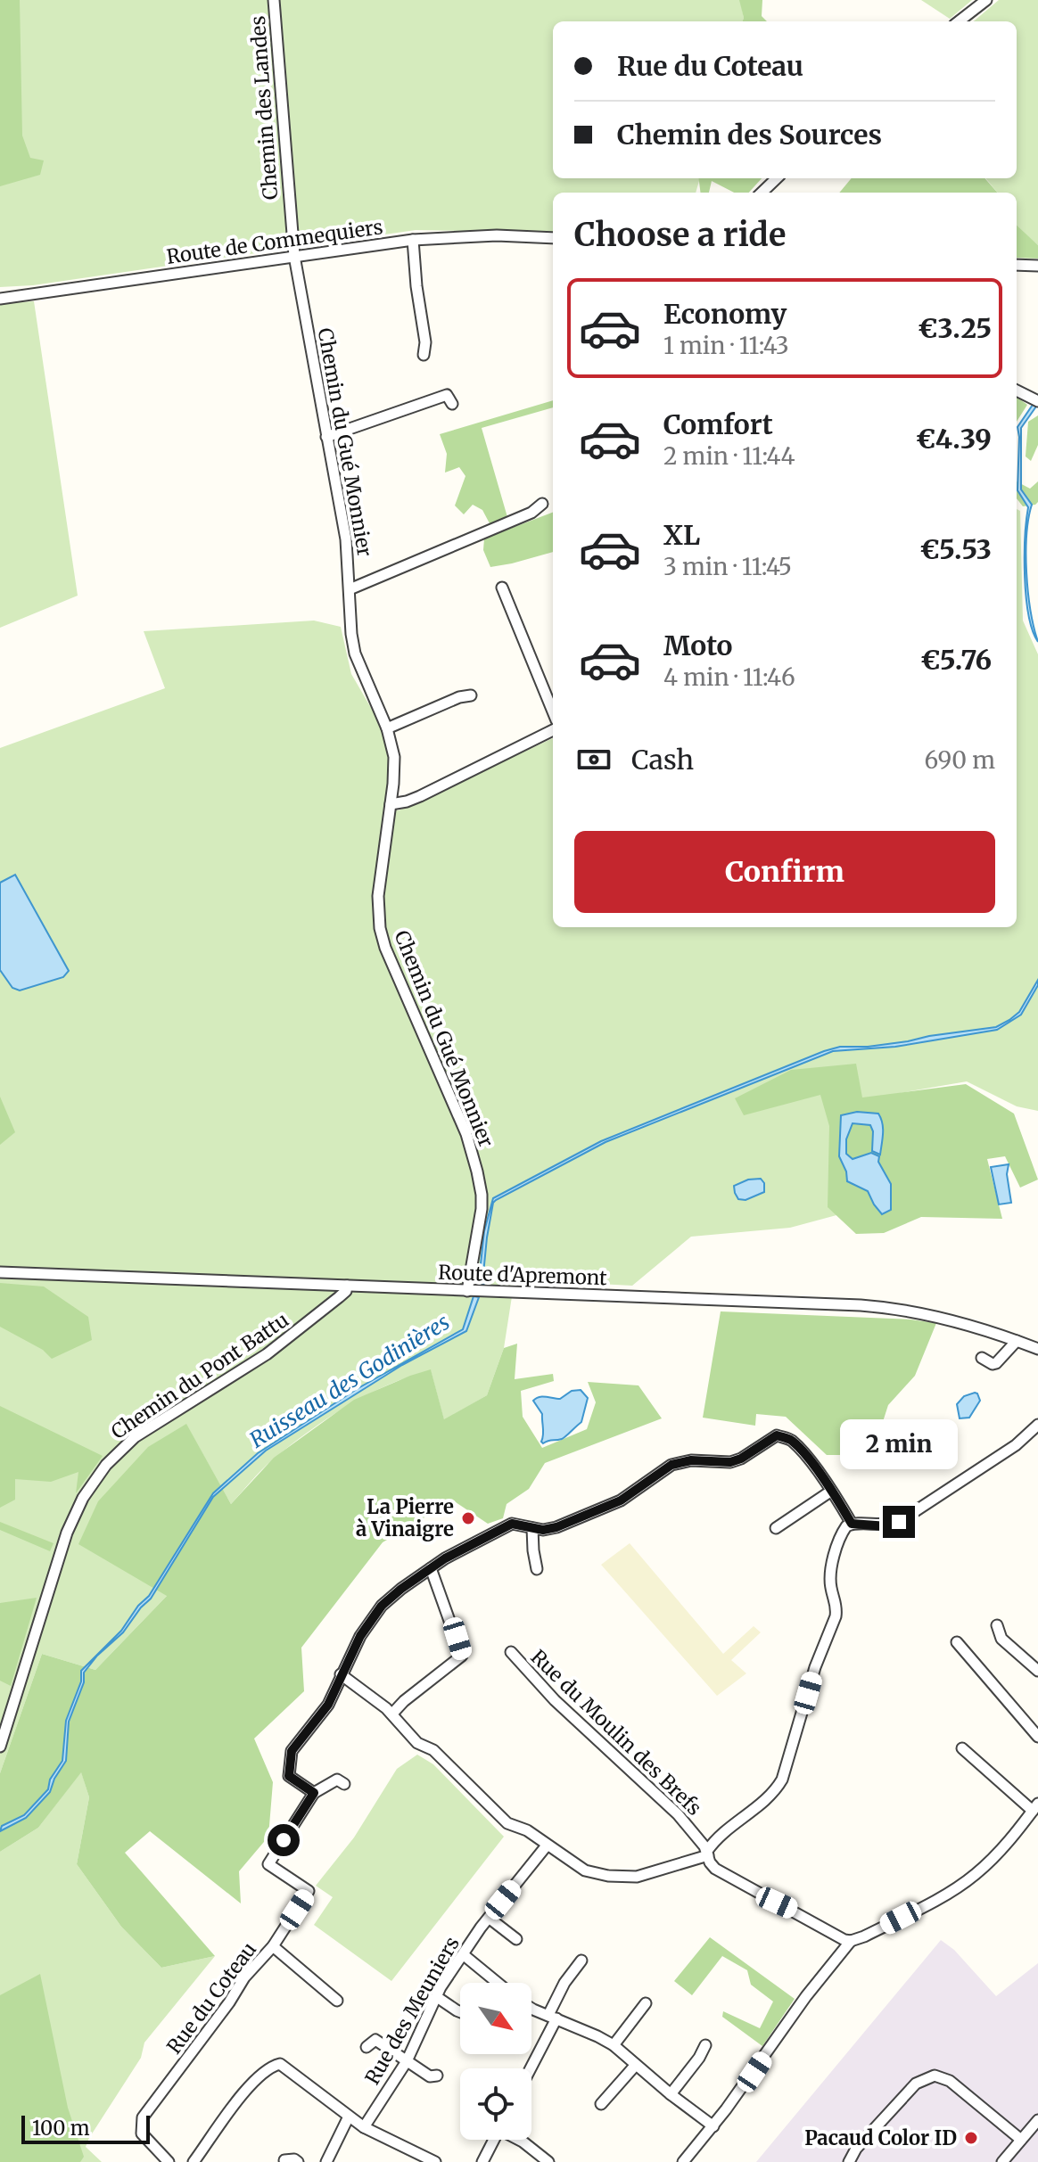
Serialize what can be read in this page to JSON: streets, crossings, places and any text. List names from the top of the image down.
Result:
{
  "streets": {
    "street": [
      "Chemin des Landes",
      "Route de Commequiers",
      "Chemin du Gué Monnier",
      "Route d'Apremont",
      "Chemin du Pont Battu",
      "Rue du Moulin des Brefs",
      "Rue du Coteau",
      "Rue des Meuniers"
    ]
  },
  "crossings": [
    ["Chemin des Landes", "Route de Commequiers"],
    ["Chemin des Landes", "Chemin du Gué Monnier"],
    ["Route de Commequiers", "Chemin du Gué Monnier"],
    ["Chemin du Gué Monnier", "Route d'Apremont"],
    ["Route d'Apremont", "Chemin du Pont Battu"]
  ],
  "water": ["Ruisseau des Godinières"],
  "places": ["La Pierre à Vinaigre", "Pacaud Color ID"],
  "scale_bar": "100 m",
  "north": "bottom right",
  "page": {
    "banner": ["Rue du Coteau", "Chemin des Sources"],
    "heading": "Choose a ride",
    "list": [
      {
        "name": "Economy",
        "note": "1 min · 11:43",
        "value": "€3.25"
      },
      {
        "name": "Comfort",
        "note": "2 min · 11:44",
        "value": "€4.39"
      },
      {
        "name": "XL",
        "note": "3 min · 11:45",
        "value": "€5.53"
      },
      {
        "name": "Moto",
        "note": "4 min · 11:46",
        "value": "€5.76"
      }
    ],
    "pay": ["Cash", "690 m"],
    "buttons": "Confirm",
    "bubble": "2 min",
    "scale": "100 m"
  }
}
